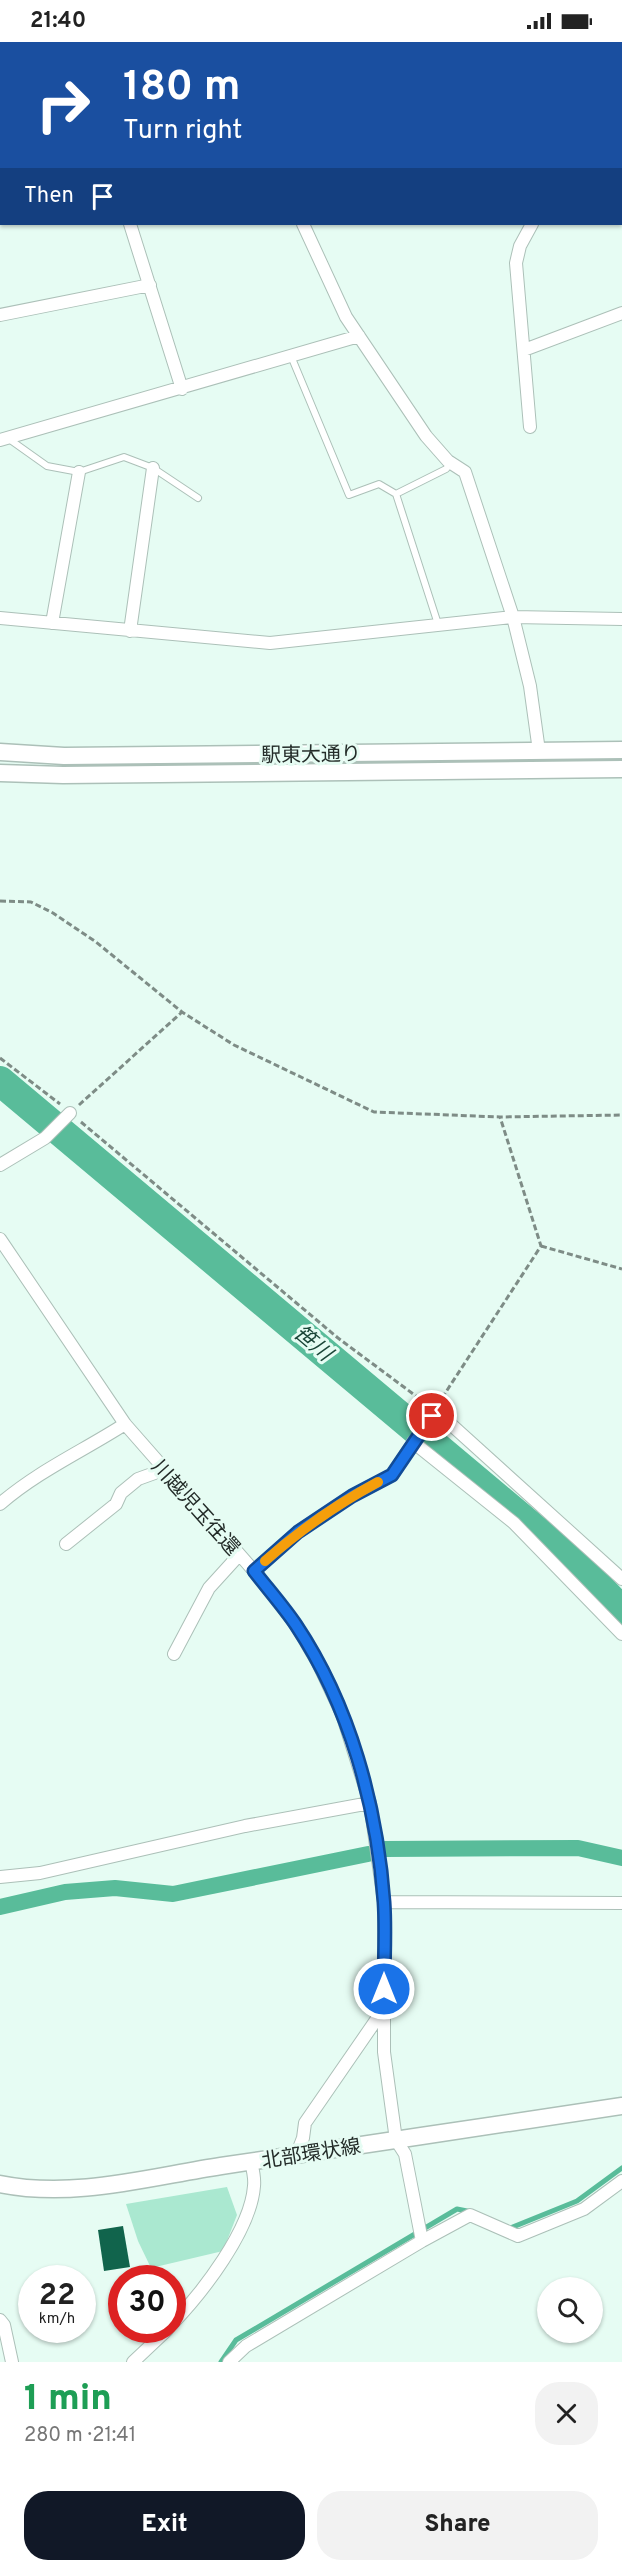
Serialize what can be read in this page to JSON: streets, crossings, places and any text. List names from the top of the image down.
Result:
{
  "streets": {
    "street": ["駅東大通り", "川越児玉往還", "北部環状線"]
  },
  "crossings": [
    ["川越児玉往還", "北部環状線"]
  ],
  "water": ["笹川"],
  "page": {
    "status": "21:40",
    "turn": ["180 m", "Turn right"],
    "then": "Then",
    "speed": "22 km/h",
    "limit": "30",
    "heading": ["1 min", "280 m · 21:41"],
    "buttons": ["Exit", "Share"]
  }
}
